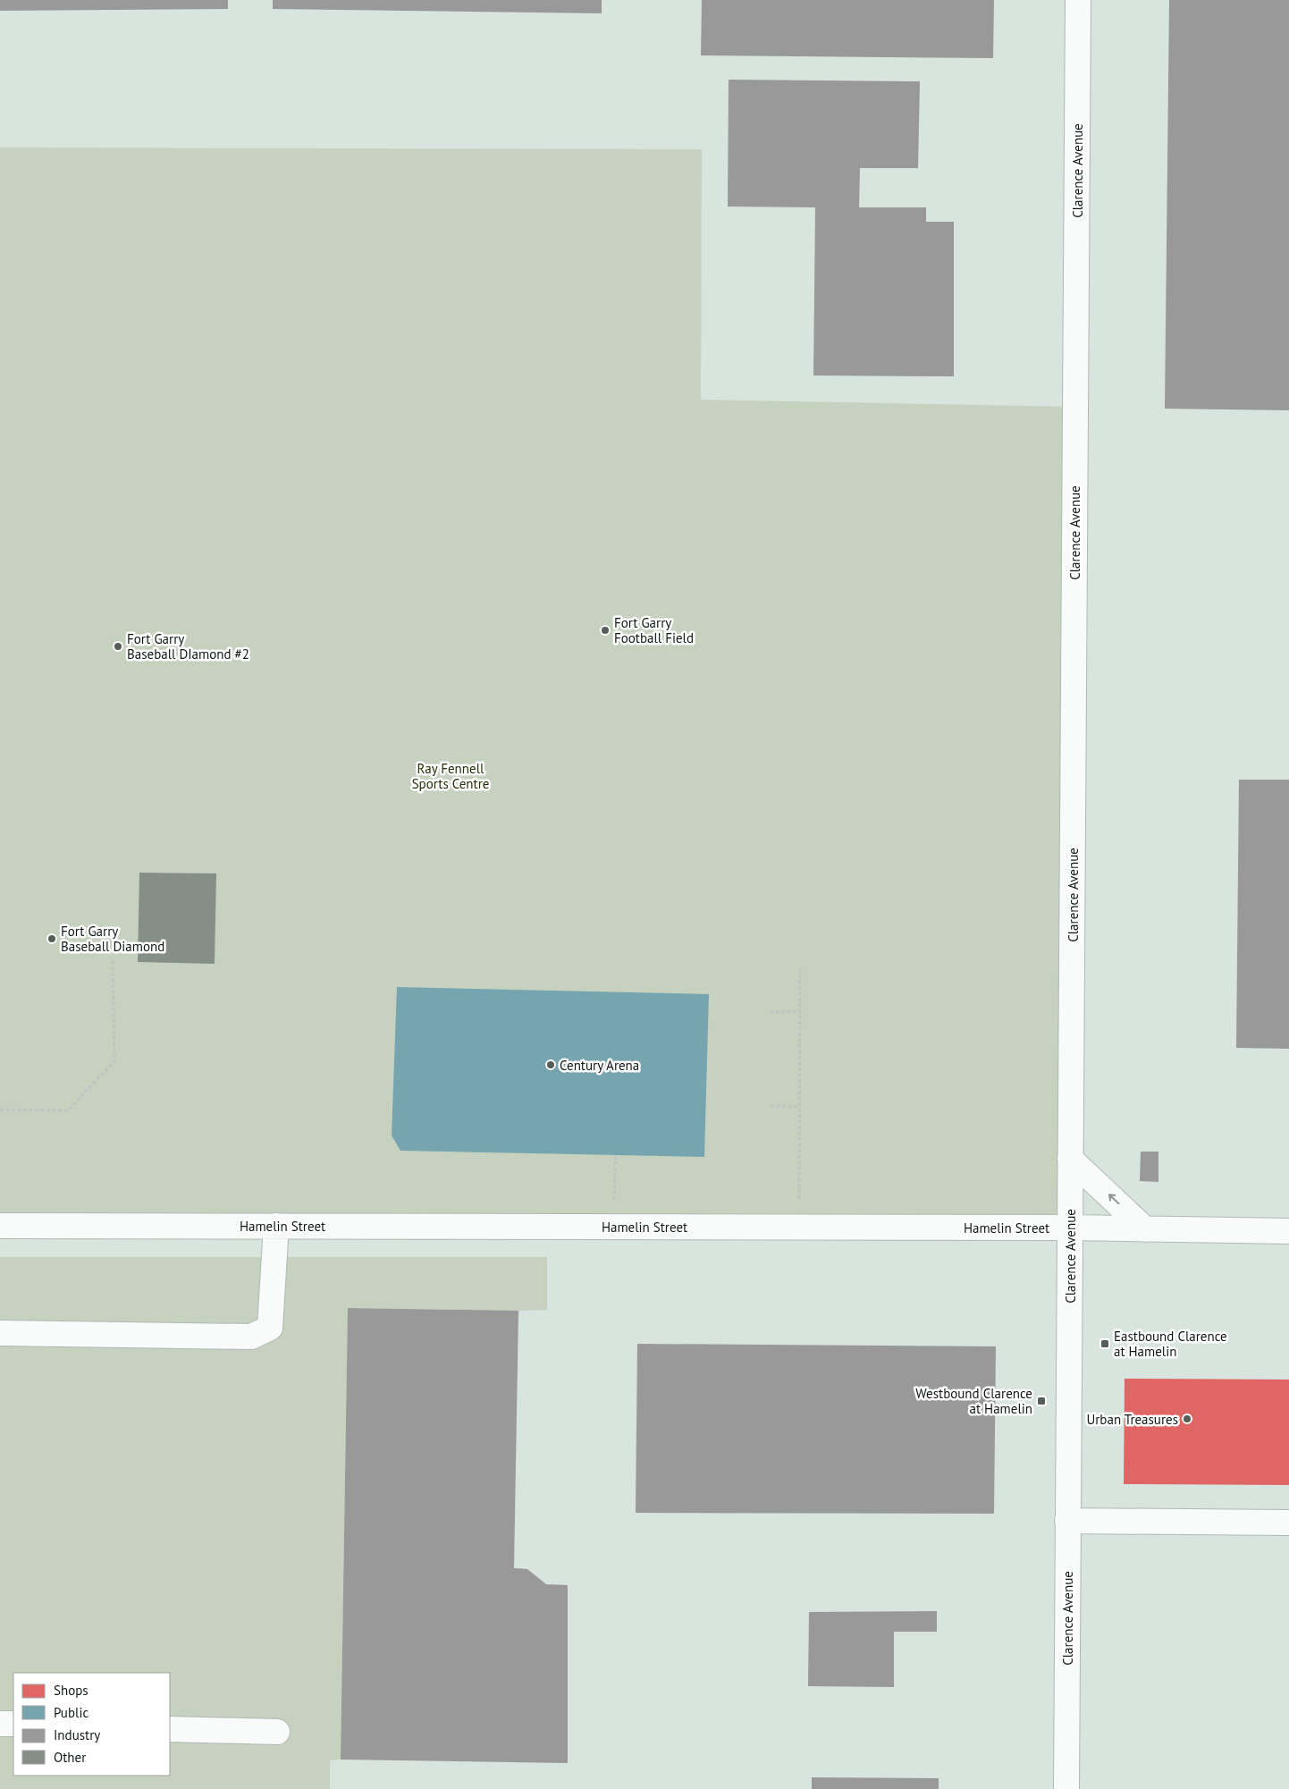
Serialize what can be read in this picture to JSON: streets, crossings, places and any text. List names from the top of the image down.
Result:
{
  "streets": {
    "street": ["Clarence Avenue", "Hamelin Street"]
  },
  "crossings": [
    ["Clarence Avenue", "Hamelin Street"]
  ],
  "parks": ["Ray Fennell Sports Centre"],
  "places": {
    "other": [
      "Fort Garry Football Field",
      "Fort Garry Baseball DIamond #2",
      "Fort Garry Baseball Diamond",
      "Century Arena",
      "Urban Treasures"
    ],
    "transit": ["Eastbound Clarence at Hamelin", "Westbound Clarence at Hamelin"]
  },
  "legend": [
    "Shops",
    "Public",
    "Industry",
    "Other"
  ]
}
